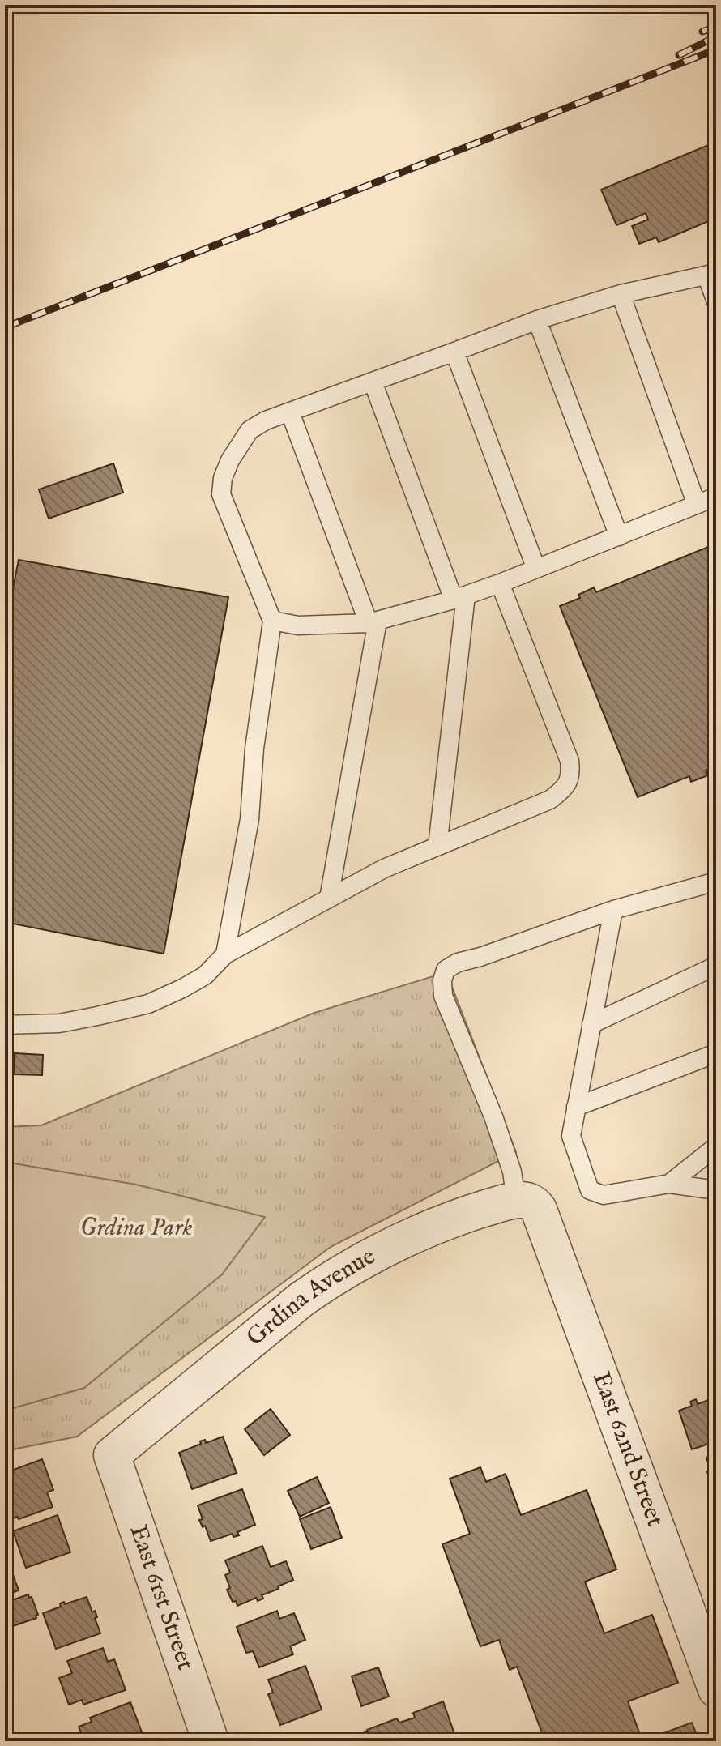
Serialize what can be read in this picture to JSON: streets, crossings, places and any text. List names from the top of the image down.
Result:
{
  "streets": {
    "street": ["Grdina Avenue", "East 62nd Street", "East 61st Street"]
  },
  "crossings": [
    ["Grdina Avenue", "East 62nd Street"],
    ["Grdina Avenue", "East 61st Street"]
  ],
  "parks": ["Grdina Park"]
}
